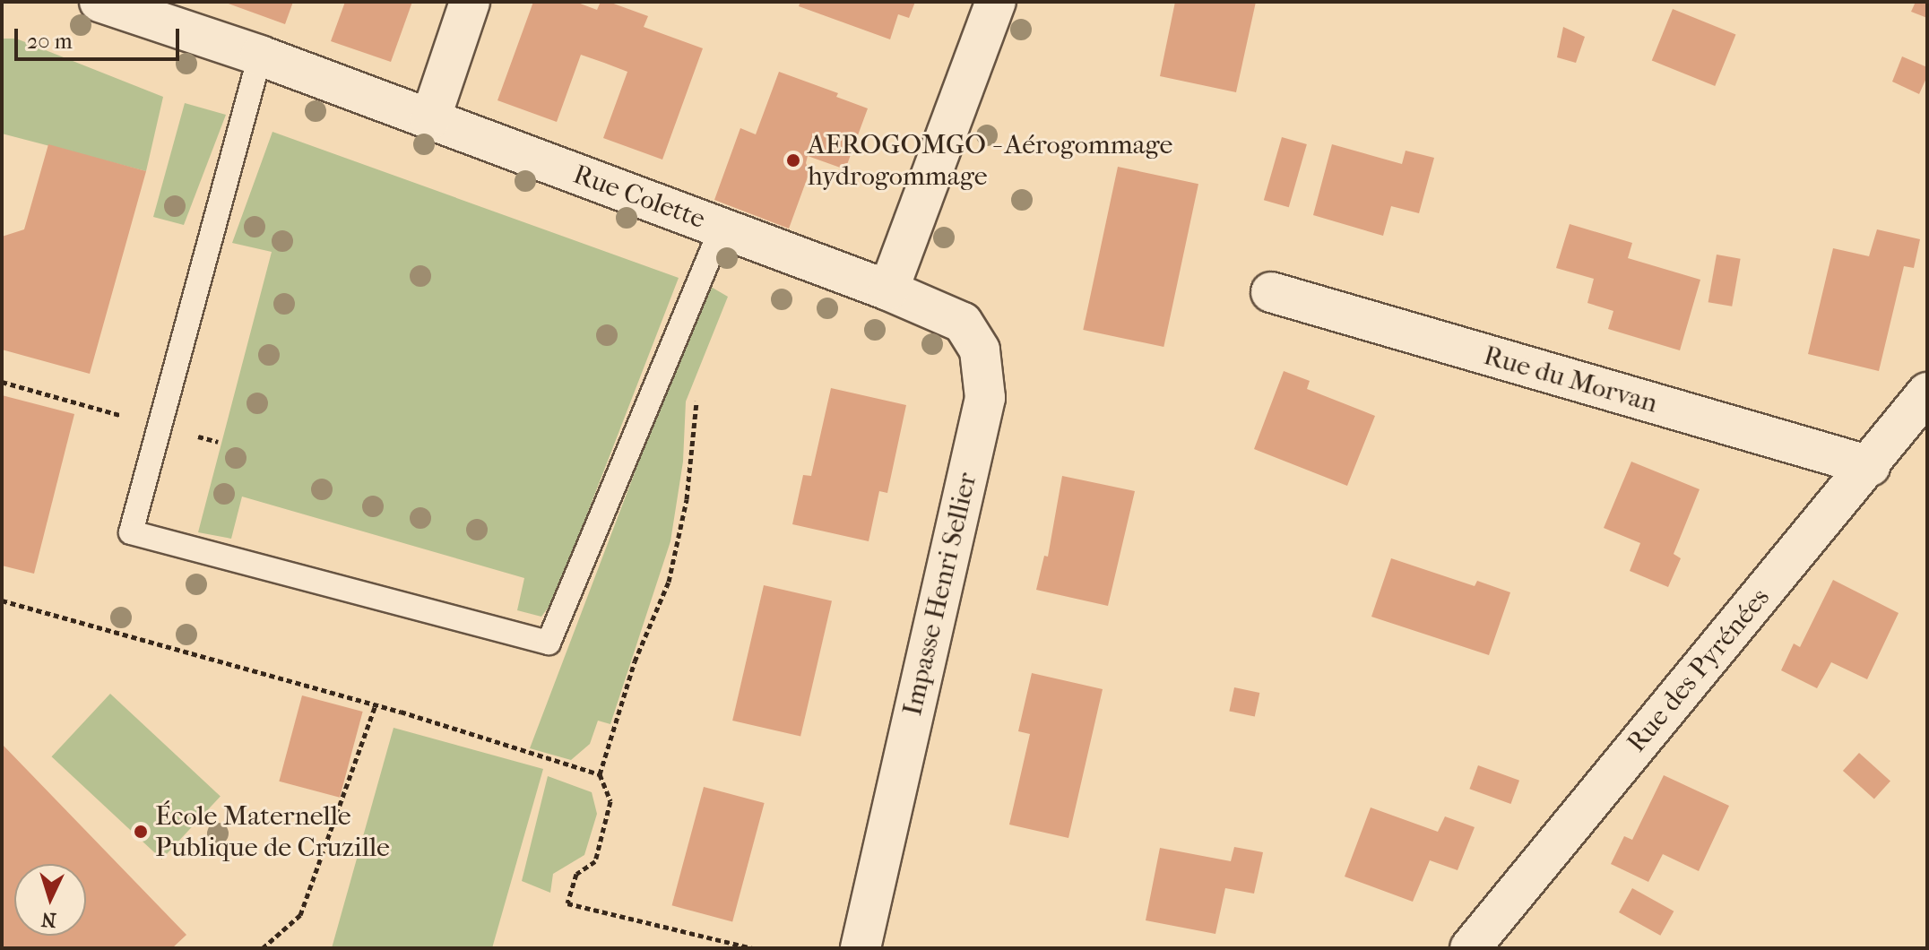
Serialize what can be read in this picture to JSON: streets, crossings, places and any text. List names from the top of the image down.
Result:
{
  "streets": {
    "street": [
      "Rue Colette",
      "Rue du Morvan",
      "Impasse Henri Sellier",
      "Rue des Pyrénées"
    ]
  },
  "crossings": [
    ["Rue Colette", "Impasse Henri Sellier"],
    ["Rue du Morvan", "Rue des Pyrénées"]
  ],
  "places": ["AEROGOMGO - Aérogommage hydrogommage", "École Maternelle Publique de Cruzille"],
  "scale_bar": "20 m",
  "north": "bottom"
}
